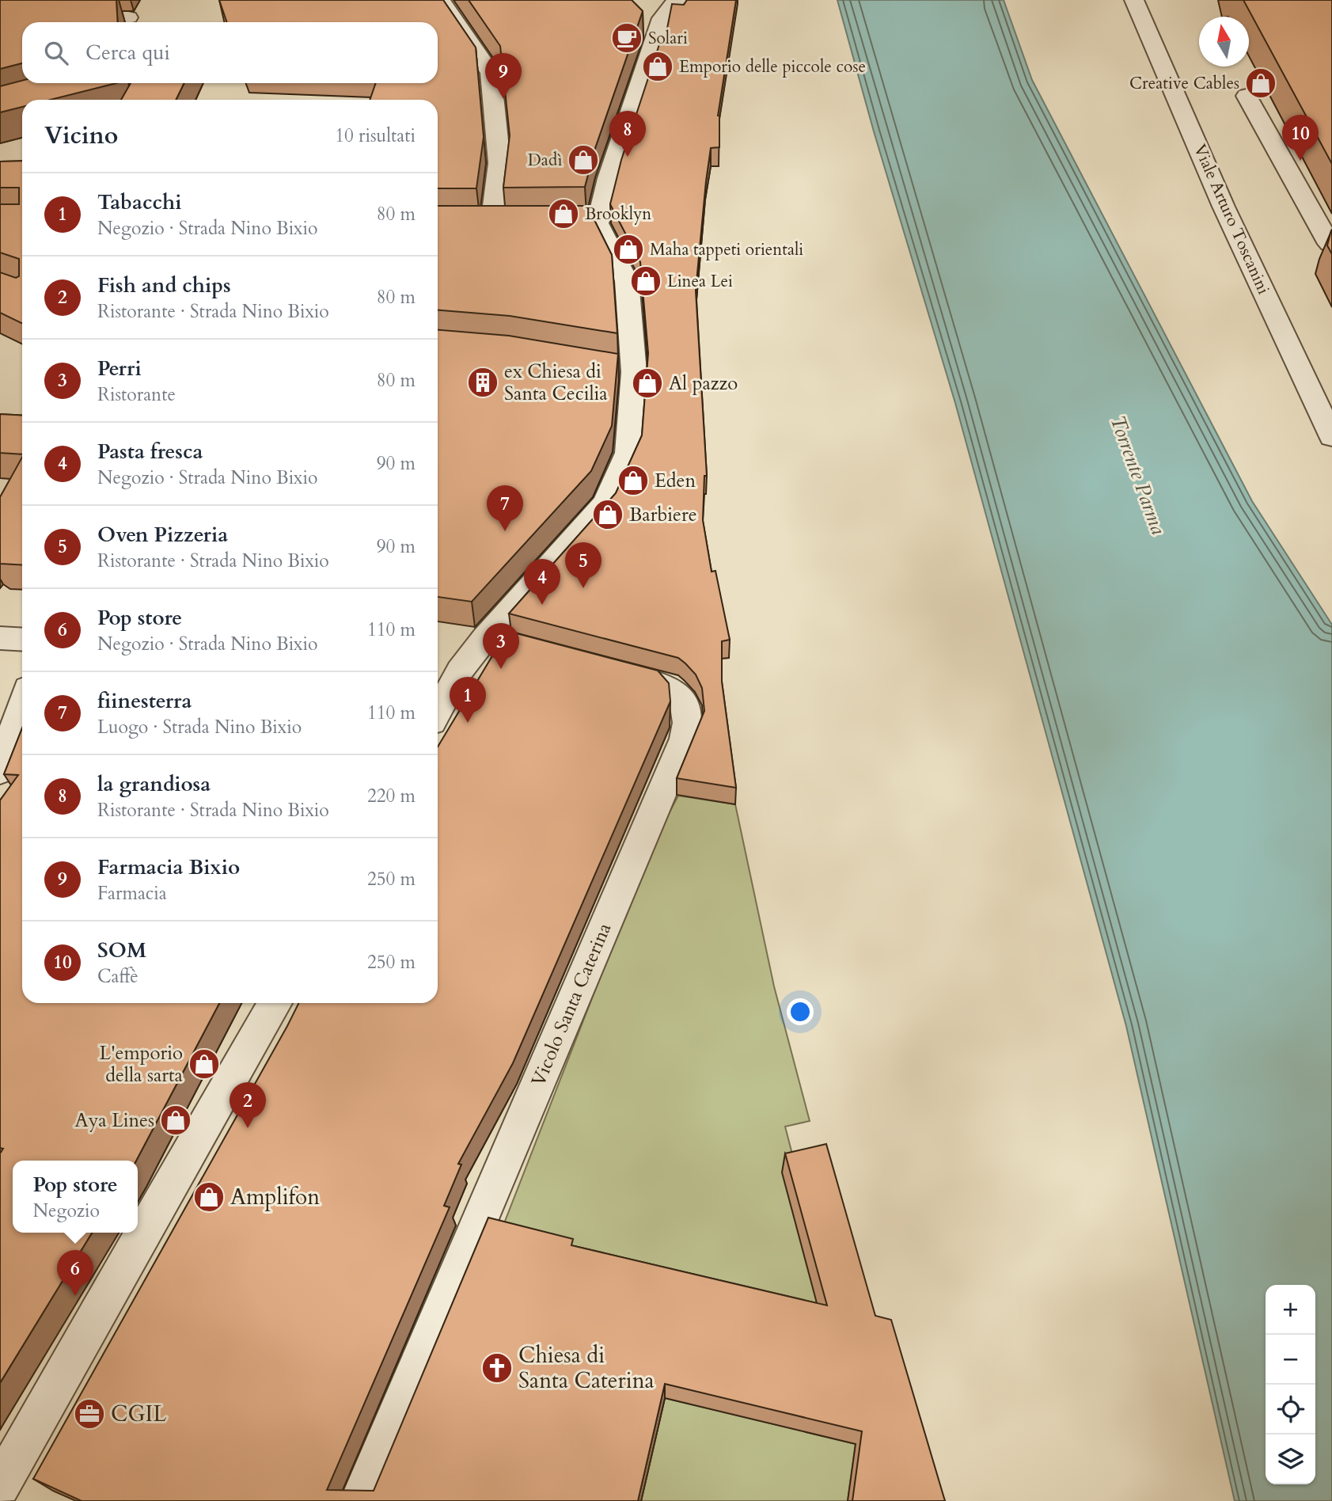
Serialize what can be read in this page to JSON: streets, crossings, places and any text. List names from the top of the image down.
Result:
{
  "streets": {
    "street": ["Viale Arturo Toscanini", "Vicolo Santa Caterina"]
  },
  "water": ["Torrente Parma"],
  "places": {
    "cafe": ["Solari"],
    "shop": [
      "Emporio delle piccole cose",
      "Creative Cables",
      "Dadì",
      "Brooklyn",
      "Maha tappeti orientali",
      "Linea Lei",
      "Al pazzo",
      "Eden",
      "Barbiere",
      "L'emporio della sarta",
      "Aya Lines",
      "Amplifon"
    ],
    "building": ["ex Chiesa di Santa Cecilia"],
    "church": ["Chiesa di Santa Caterina"],
    "office": ["CGIL"]
  },
  "north": "top",
  "page": {
    "search": "Cerca qui",
    "pins": [
      "9",
      "8",
      "10",
      "7",
      "5",
      "4",
      "3",
      "1",
      "2",
      "6"
    ],
    "heading": ["Vicino", "10 risultati"],
    "list": [
      {
        "mark": "1",
        "name": "Tabacchi",
        "note": "Negozio · Strada Nino Bixio",
        "value": "80 m"
      },
      {
        "mark": "2",
        "name": "Fish and chips",
        "note": "Ristorante · Strada Nino Bixio",
        "value": "80 m"
      },
      {
        "mark": "3",
        "name": "Perri",
        "note": "Ristorante",
        "value": "80 m"
      },
      {
        "mark": "4",
        "name": "Pasta fresca",
        "note": "Negozio · Strada Nino Bixio",
        "value": "90 m"
      },
      {
        "mark": "5",
        "name": "Oven Pizzeria",
        "note": "Ristorante · Strada Nino Bixio",
        "value": "90 m"
      },
      {
        "mark": "6",
        "name": "Pop store",
        "note": "Negozio · Strada Nino Bixio",
        "value": "110 m"
      },
      {
        "mark": "7",
        "name": "fiinesterra",
        "note": "Luogo · Strada Nino Bixio",
        "value": "110 m"
      },
      {
        "mark": "8",
        "name": "la grandiosa",
        "note": "Ristorante · Strada Nino Bixio",
        "value": "220 m"
      },
      {
        "mark": "9",
        "name": "Farmacia Bixio",
        "note": "Farmacia",
        "value": "250 m"
      },
      {
        "mark": "10",
        "name": "SOM",
        "note": "Caffè",
        "value": "250 m"
      }
    ],
    "popup": ["Pop store", "Negozio"],
    "map_buttons": ["+", "−"]
  }
}
